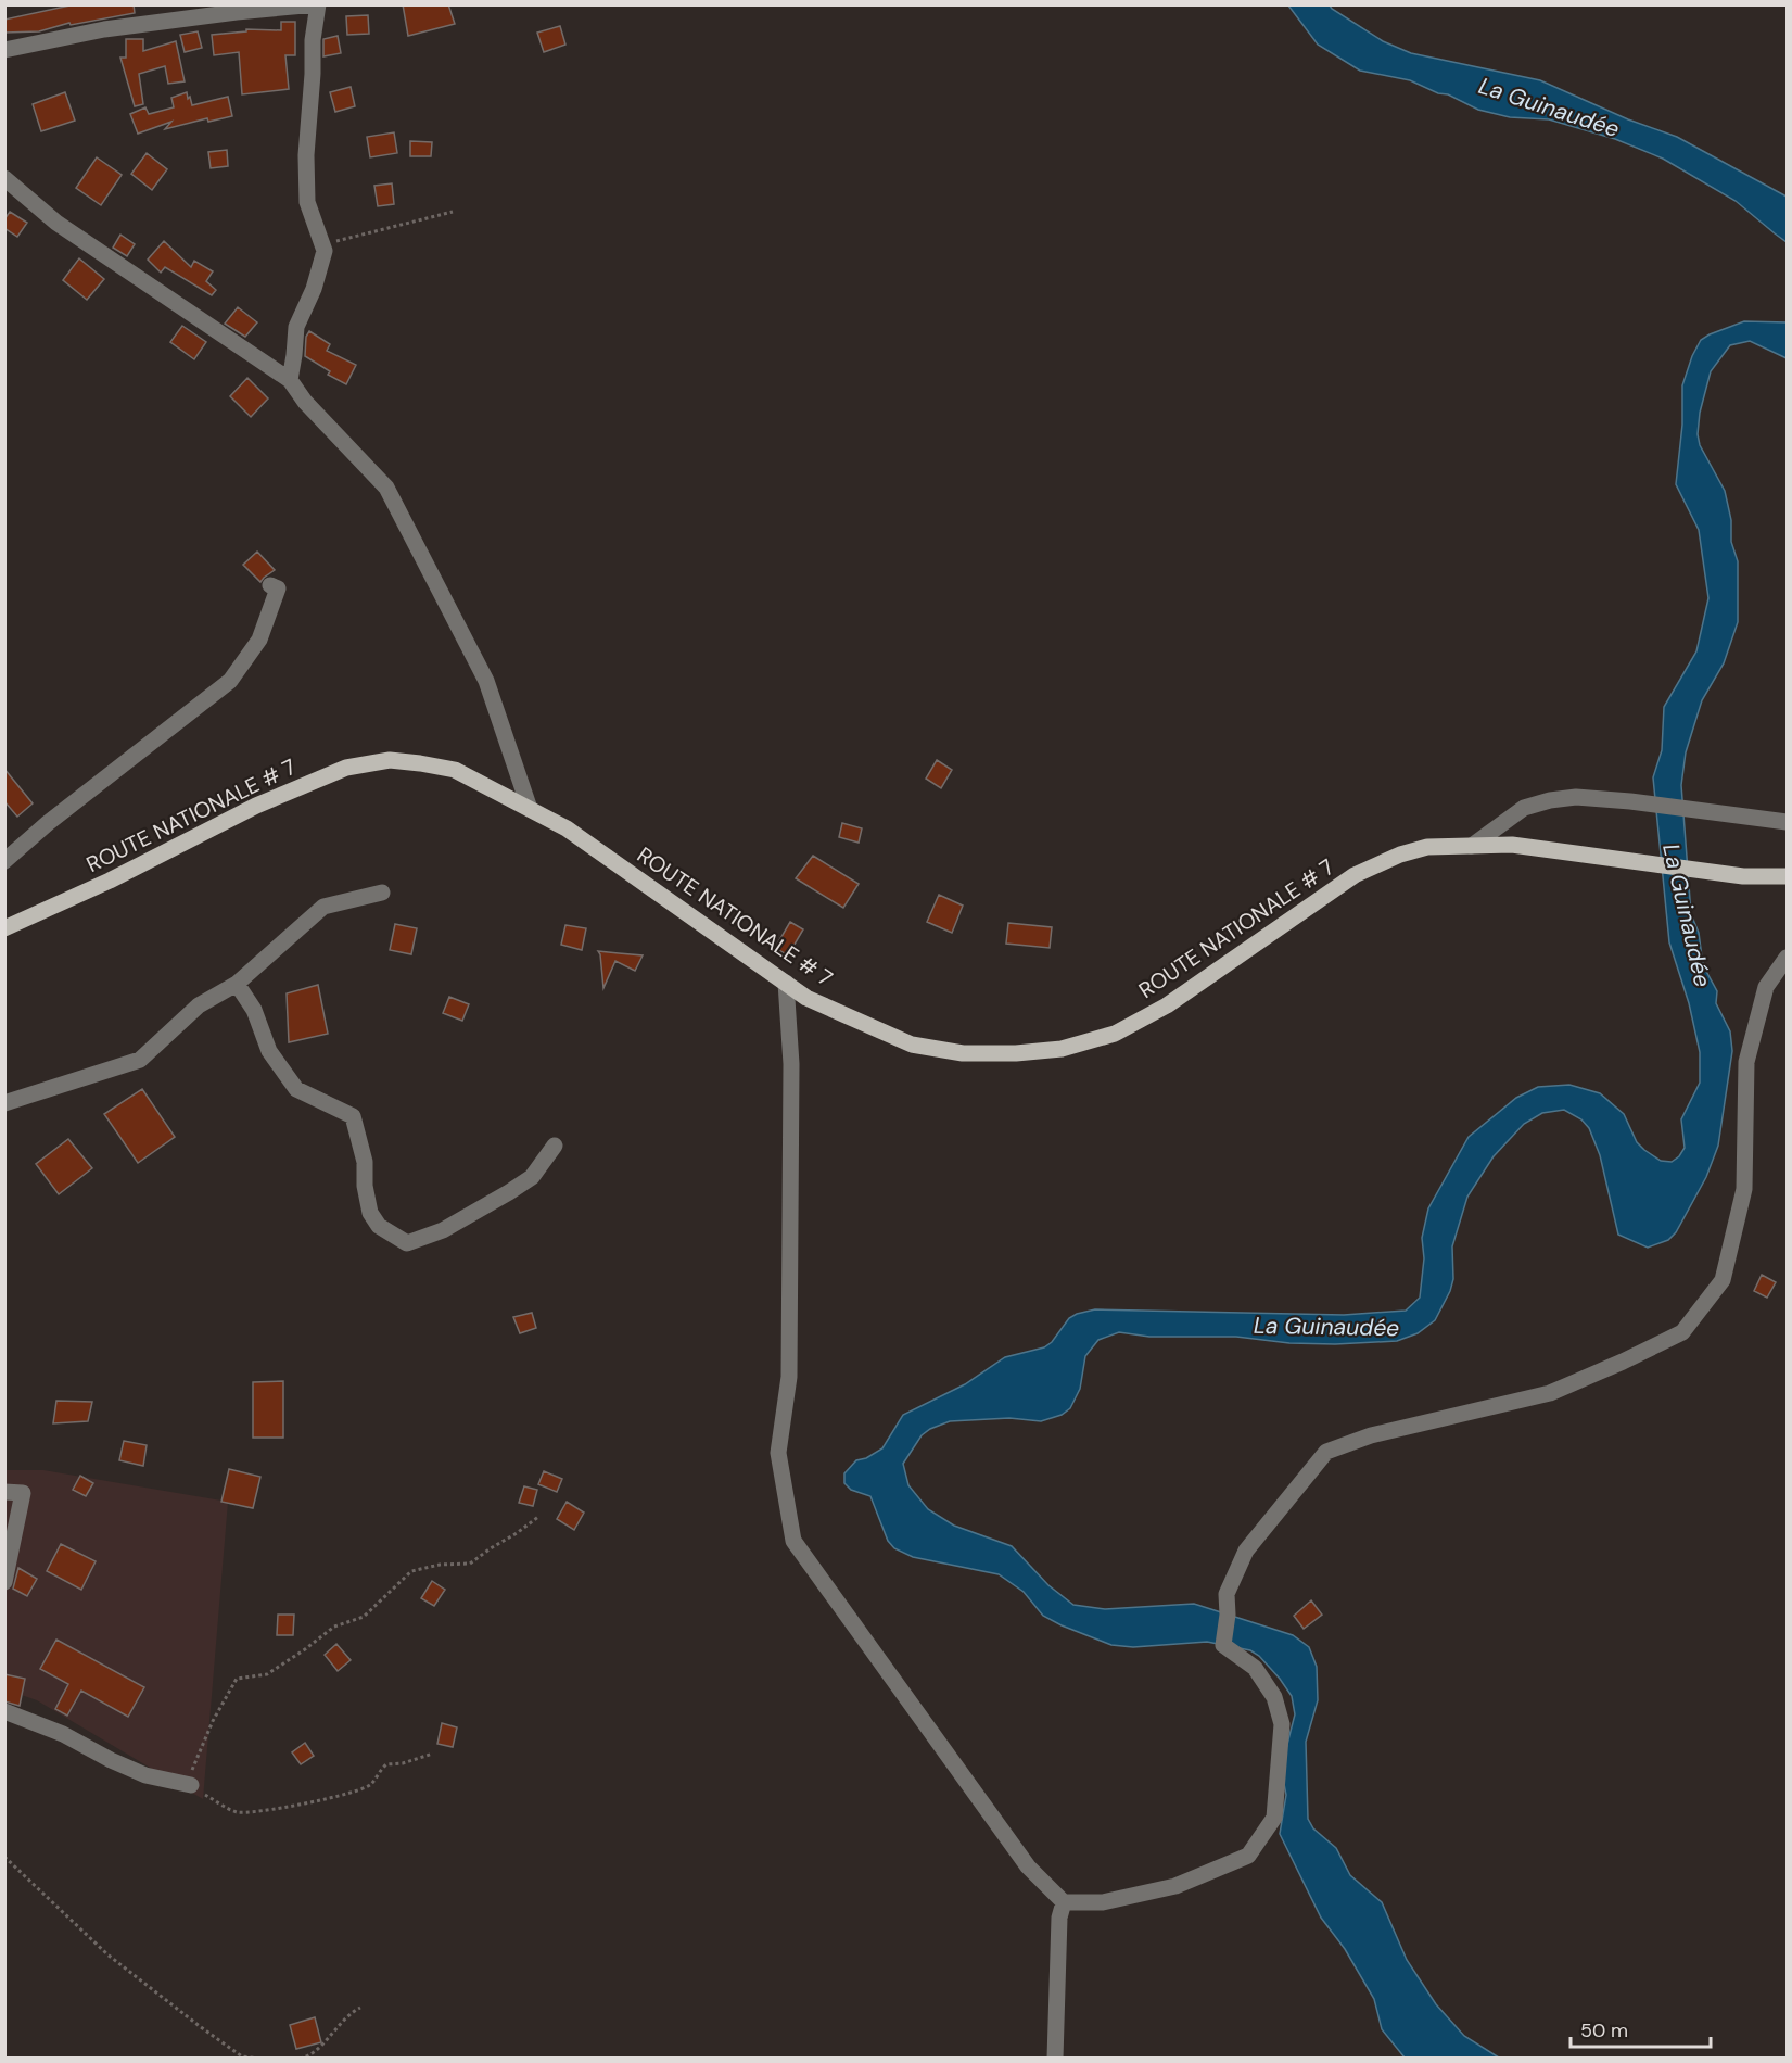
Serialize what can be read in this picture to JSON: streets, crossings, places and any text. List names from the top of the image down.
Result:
{
  "streets": {
    "main road": ["ROUTE NATIONALE # 7"]
  },
  "water": ["La Guinaudée"],
  "scale_bar": "50 m"
}
